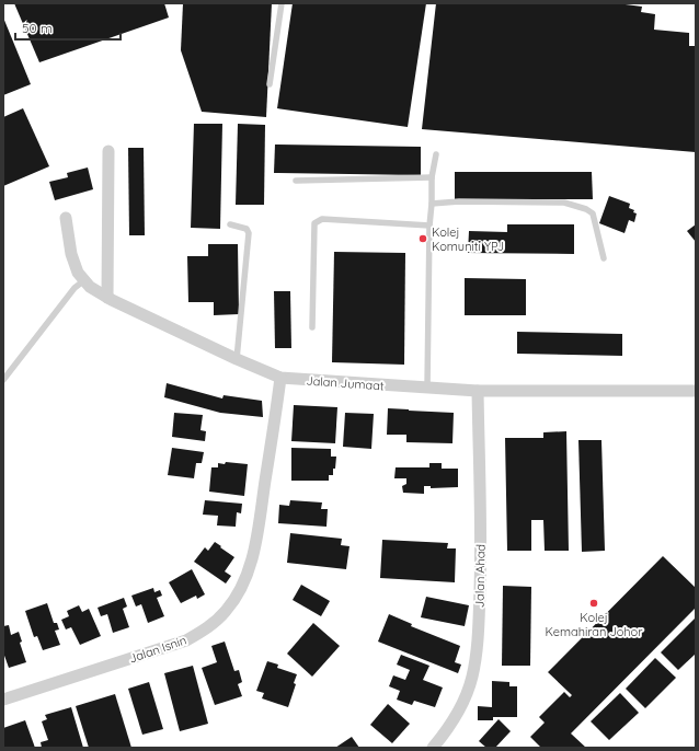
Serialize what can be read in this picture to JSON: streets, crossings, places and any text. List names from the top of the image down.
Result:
{
  "streets": {
    "street": ["Jalan Jumaat", "Jalan Ahad", "Jalan Isnin"]
  },
  "crossings": [
    ["Jalan Jumaat", "Jalan Ahad"],
    ["Jalan Jumaat", "Jalan Isnin"]
  ],
  "places": ["Kolej Komuniti YPJ", "Kolej Kemahiran Johor"],
  "scale_bar": "50 m"
}
